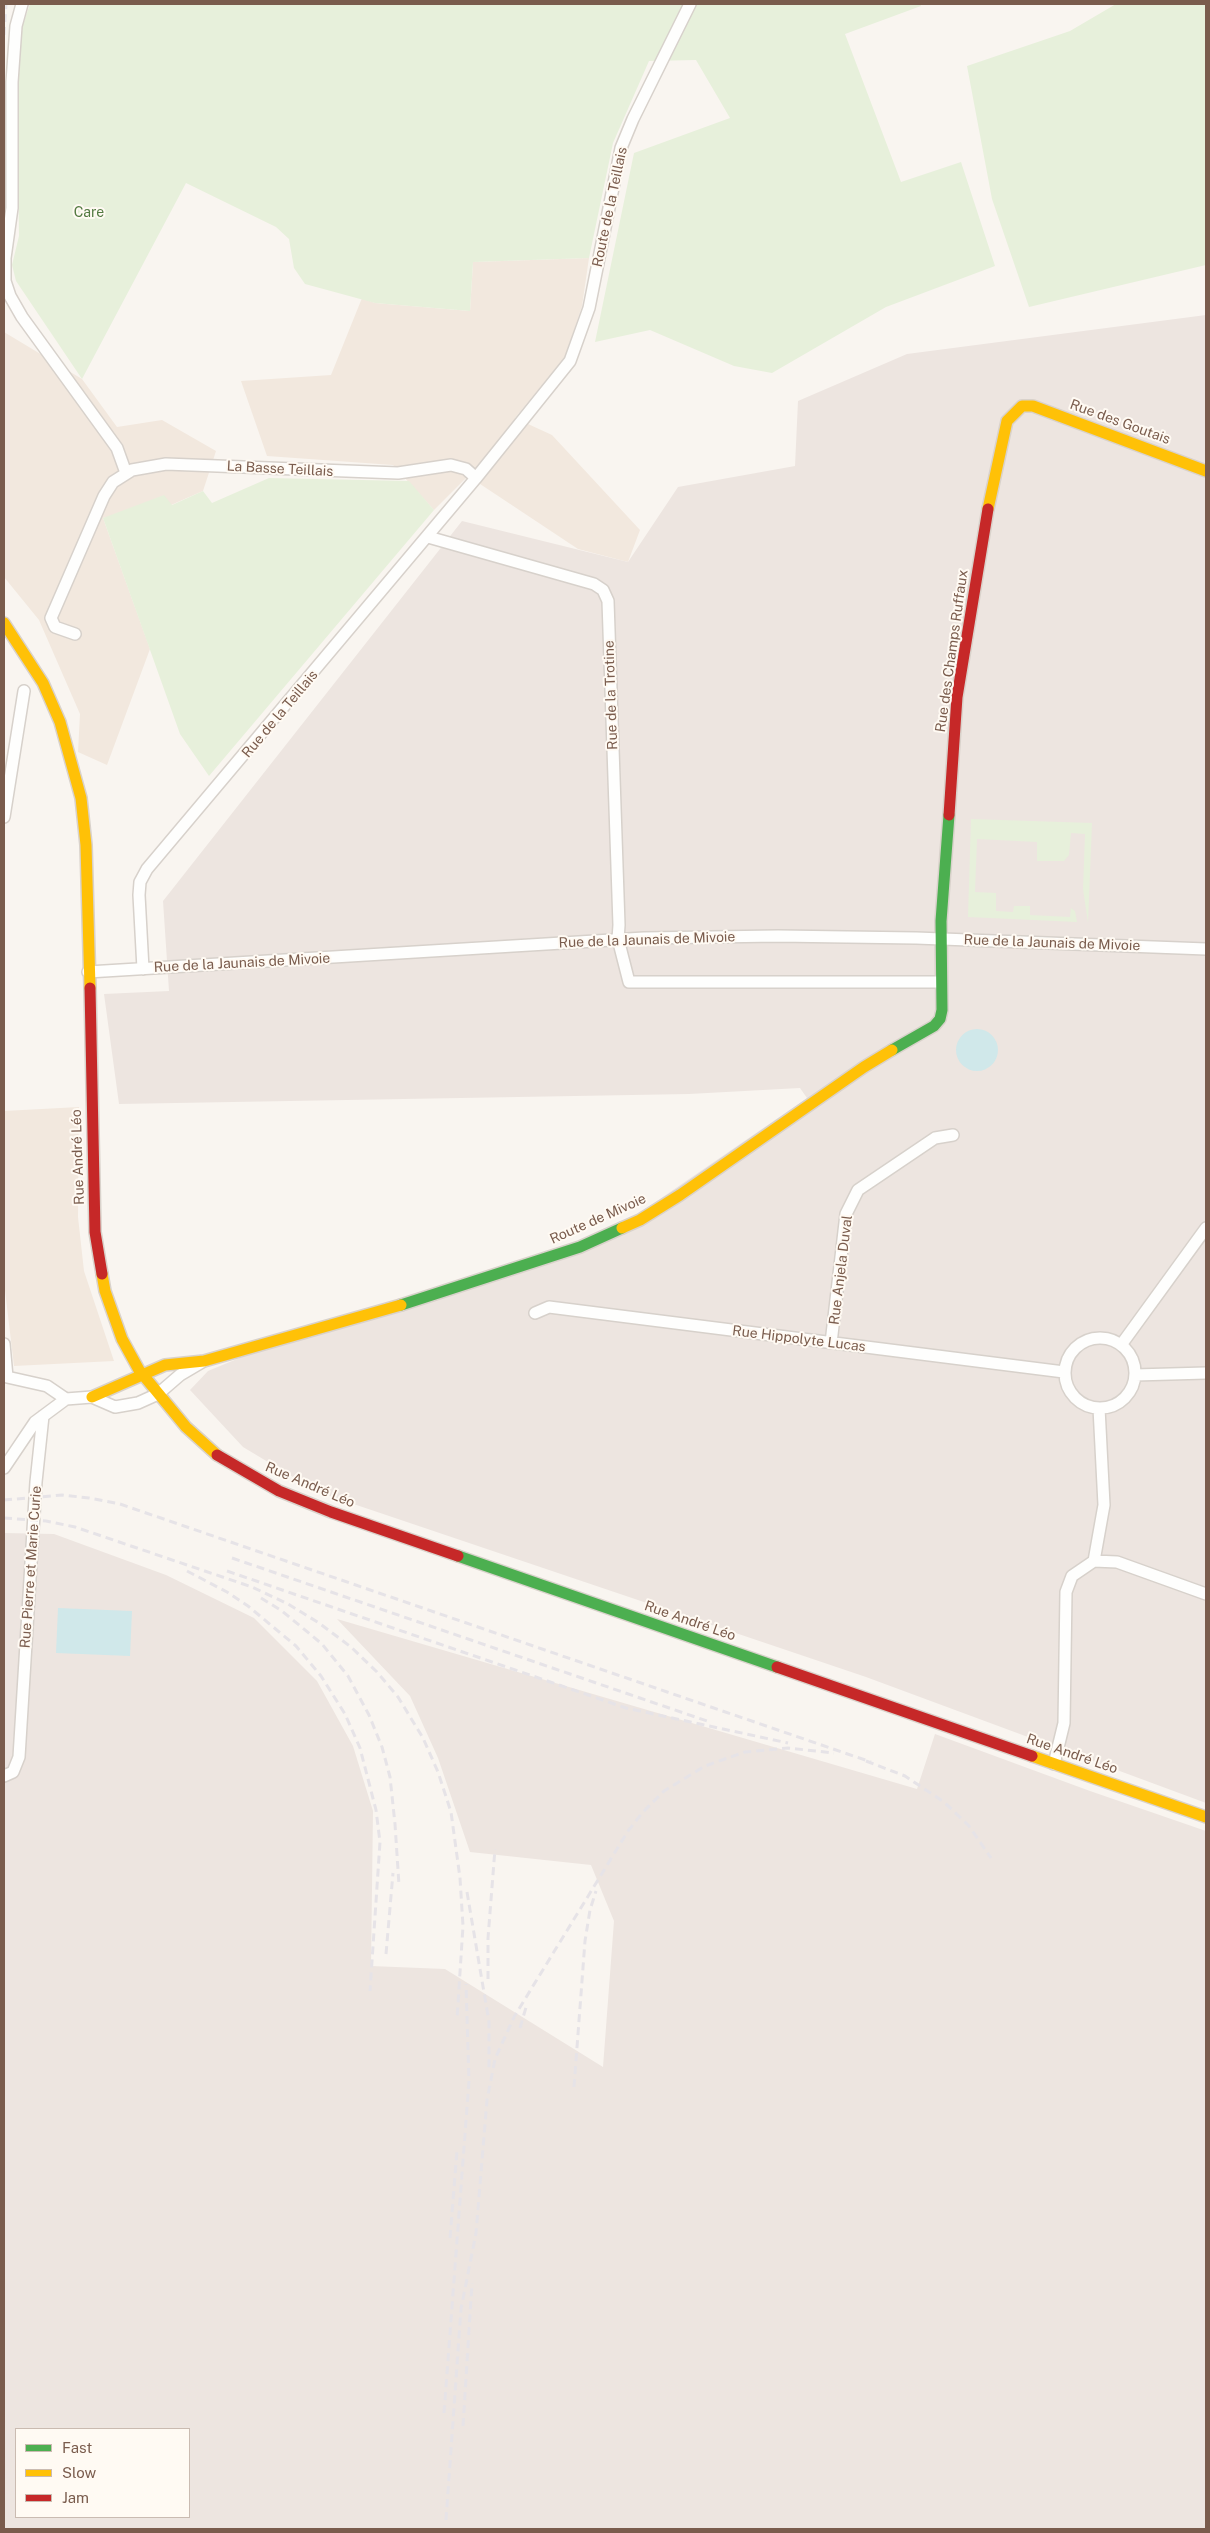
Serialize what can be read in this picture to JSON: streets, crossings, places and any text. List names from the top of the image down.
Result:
{
  "streets": {
    "street": [
      "Route de la Teillais",
      "Rue des Goutais",
      "La Basse Teillais",
      "Rue des Champs Ruffaux",
      "Rue de la Trotine",
      "Rue de la Teillais",
      "Rue de la Jaunais de Mivoie",
      "Rue André Léo",
      "Route de Mivoie",
      "Rue Anjela Duval",
      "Rue Hippolyte Lucas",
      "Rue Pierre et Marie Curie"
    ]
  },
  "crossings": [
    ["Route de la Teillais", "La Basse Teillais"],
    ["Route de la Teillais", "Rue de la Teillais"],
    ["Rue des Goutais", "Rue des Champs Ruffaux"],
    ["La Basse Teillais", "Rue de la Teillais"],
    ["Rue des Champs Ruffaux", "Rue de la Jaunais de Mivoie"],
    ["Rue des Champs Ruffaux", "Route de Mivoie"],
    ["Rue de la Trotine", "Rue de la Teillais"],
    ["Rue de la Trotine", "Rue de la Jaunais de Mivoie"],
    ["Rue de la Trotine", "Route de Mivoie"],
    ["Rue de la Teillais", "Rue de la Jaunais de Mivoie"],
    ["Rue de la Jaunais de Mivoie", "Rue André Léo"],
    ["Rue de la Jaunais de Mivoie", "Route de Mivoie"],
    ["Rue André Léo", "Route de Mivoie"],
    ["Rue Anjela Duval", "Rue Hippolyte Lucas"]
  ],
  "parks": ["Care"],
  "legend": ["Fast", "Slow", "Jam"]
}
